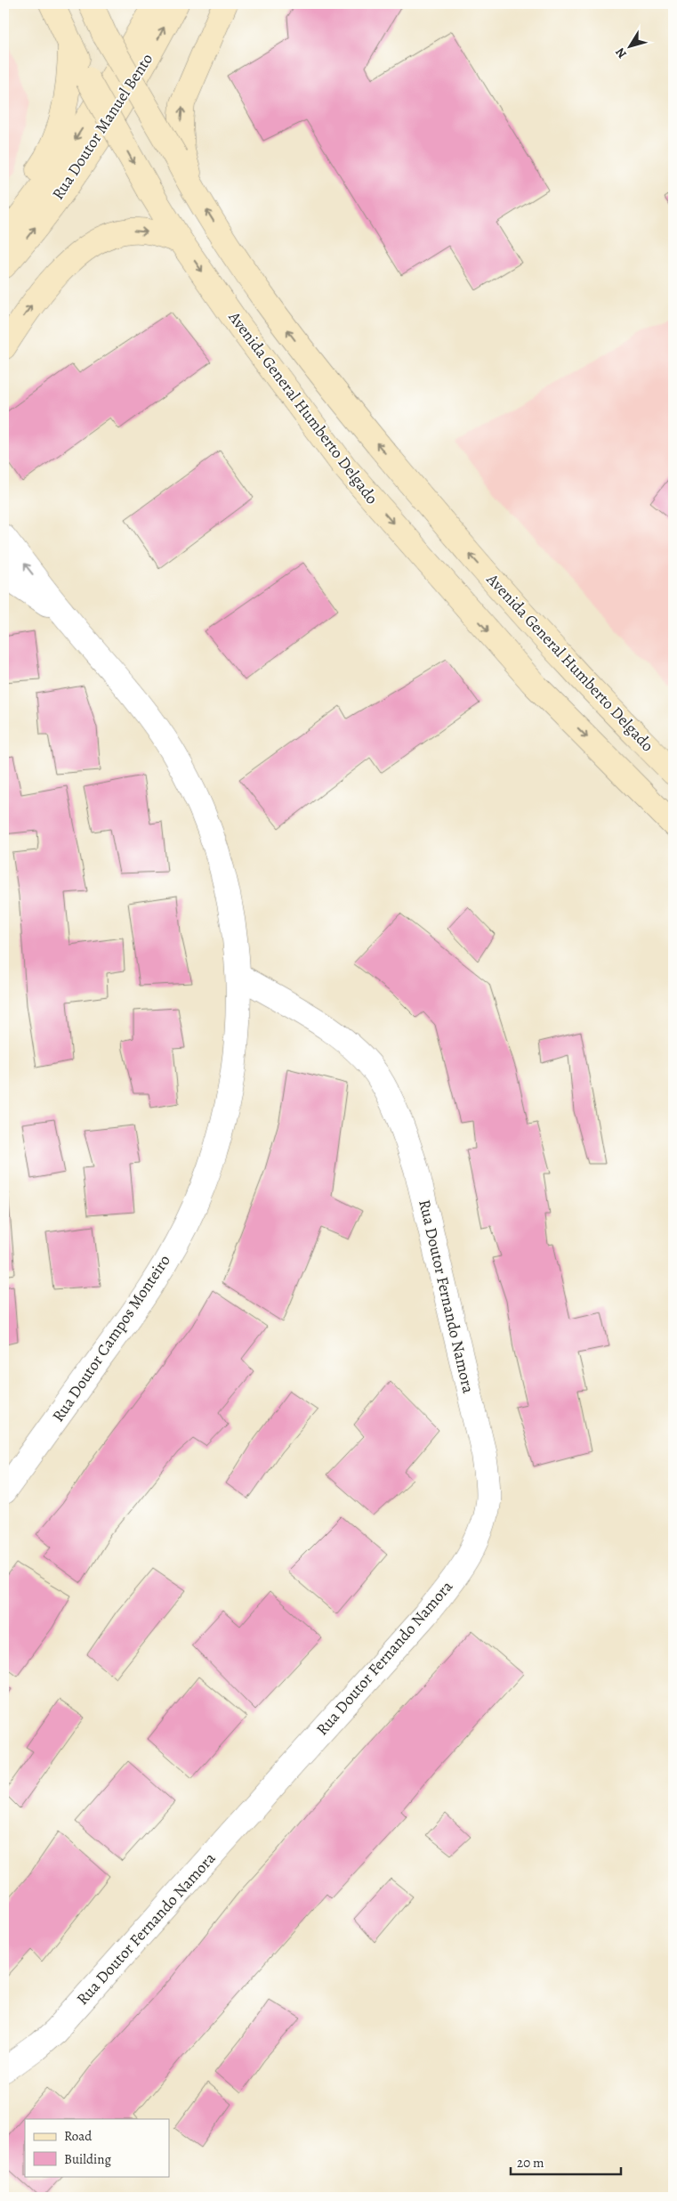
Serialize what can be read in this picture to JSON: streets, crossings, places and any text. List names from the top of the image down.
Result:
{
  "streets": {
    "main road": ["Rua Doutor Manuel Bento", "Avenida General Humberto Delgado"],
    "street": ["Rua Doutor Fernando Namora", "Rua Doutor Campos Monteiro"]
  },
  "crossings": [
    ["Rua Doutor Fernando Namora", "Rua Doutor Campos Monteiro"]
  ],
  "legend": ["Road", "Building"],
  "scale_bar": "20 m",
  "north": "bottom left"
}
